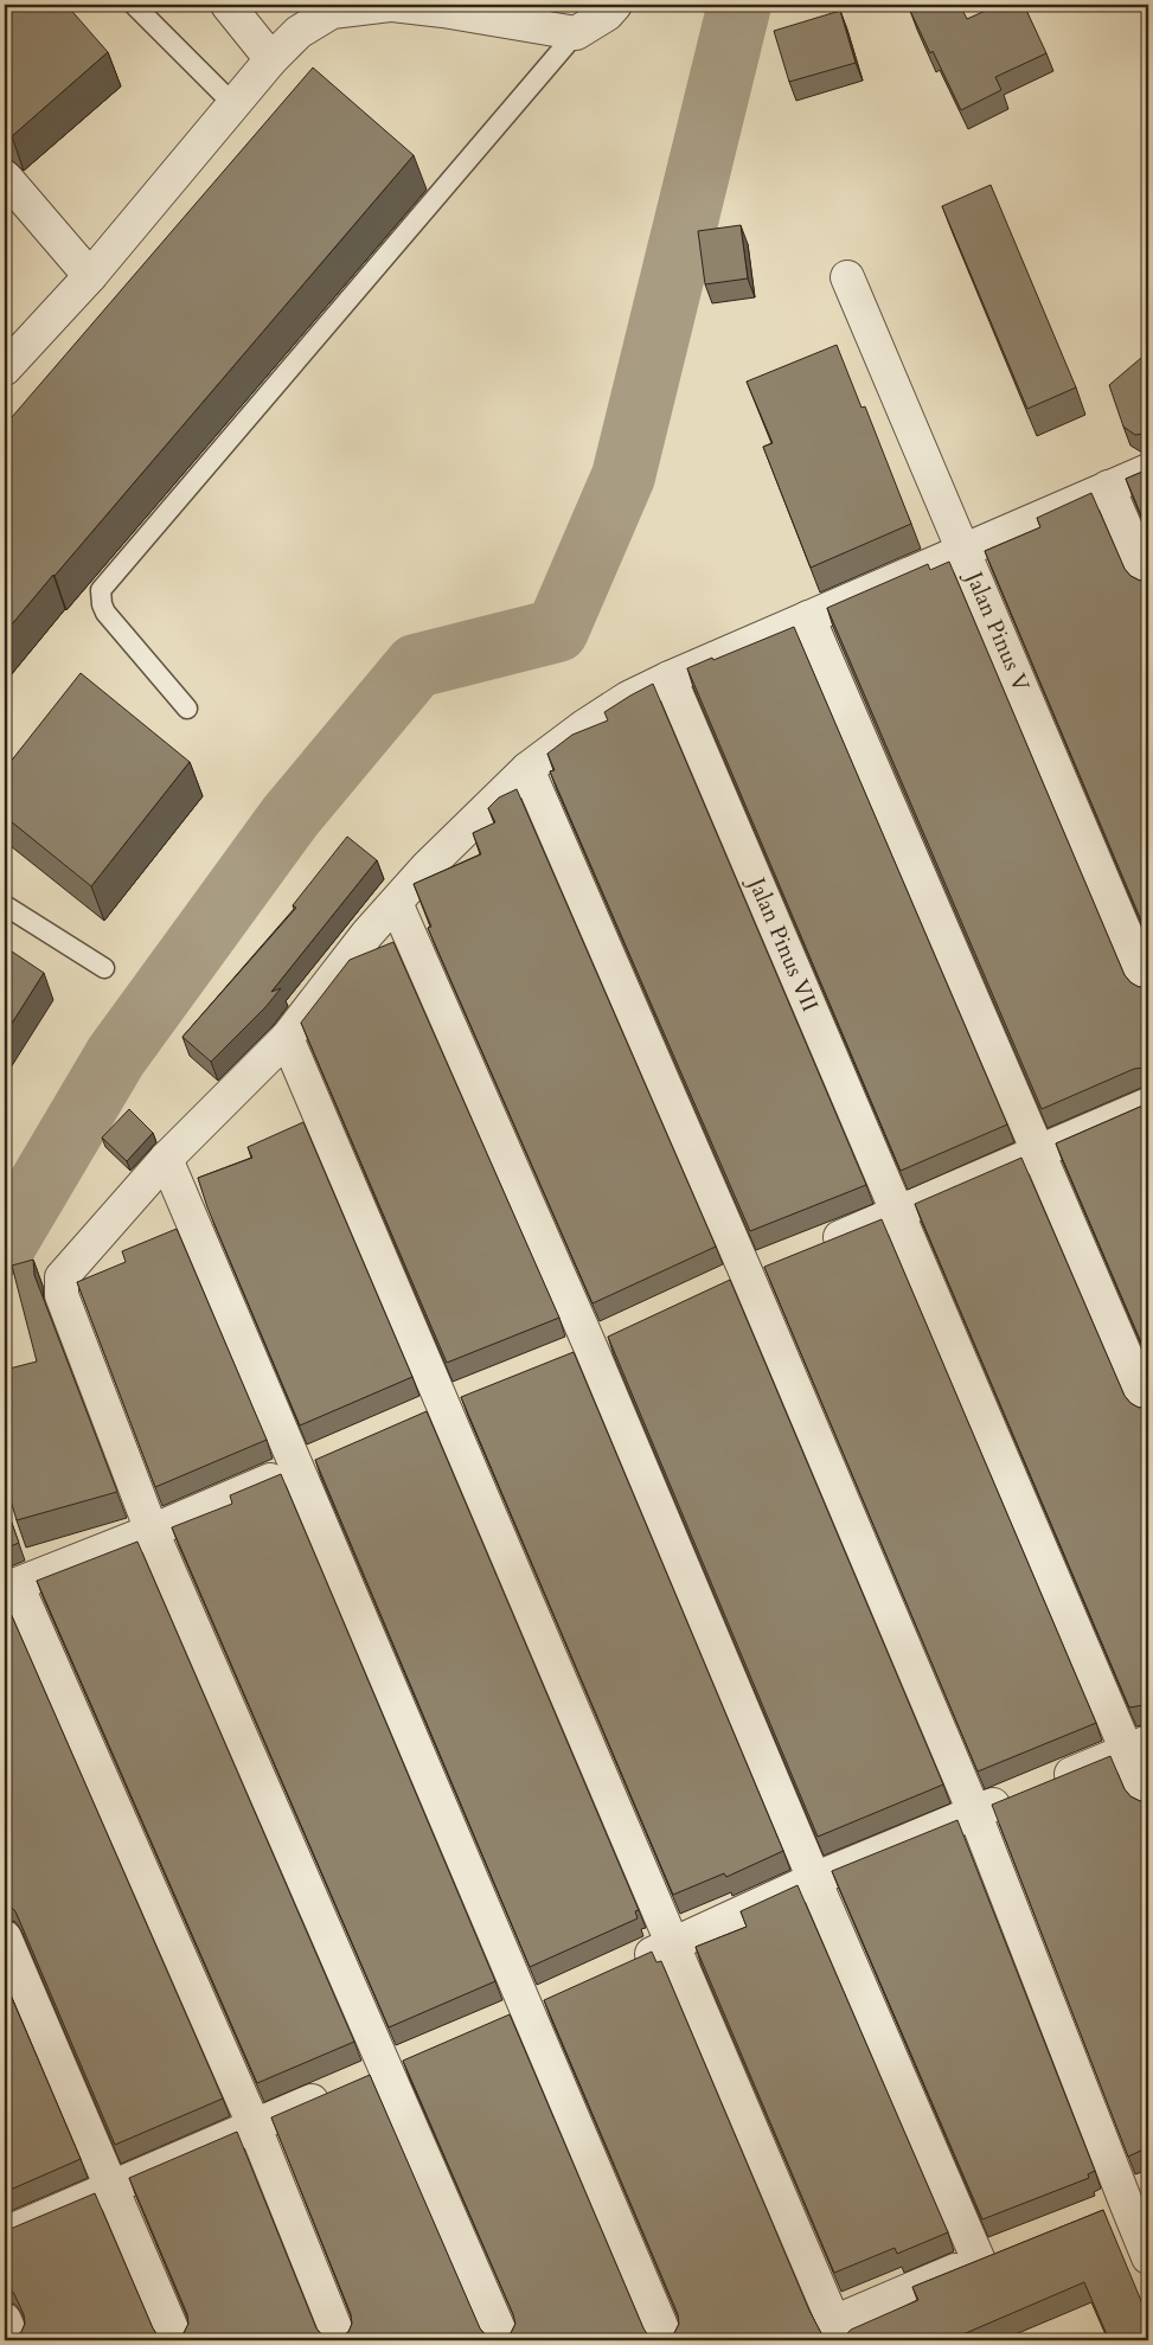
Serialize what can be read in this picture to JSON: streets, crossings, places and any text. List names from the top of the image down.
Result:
{
  "streets": {
    "street": ["Jalan Pinus V", "Jalan Pinus VII"]
  }
}
